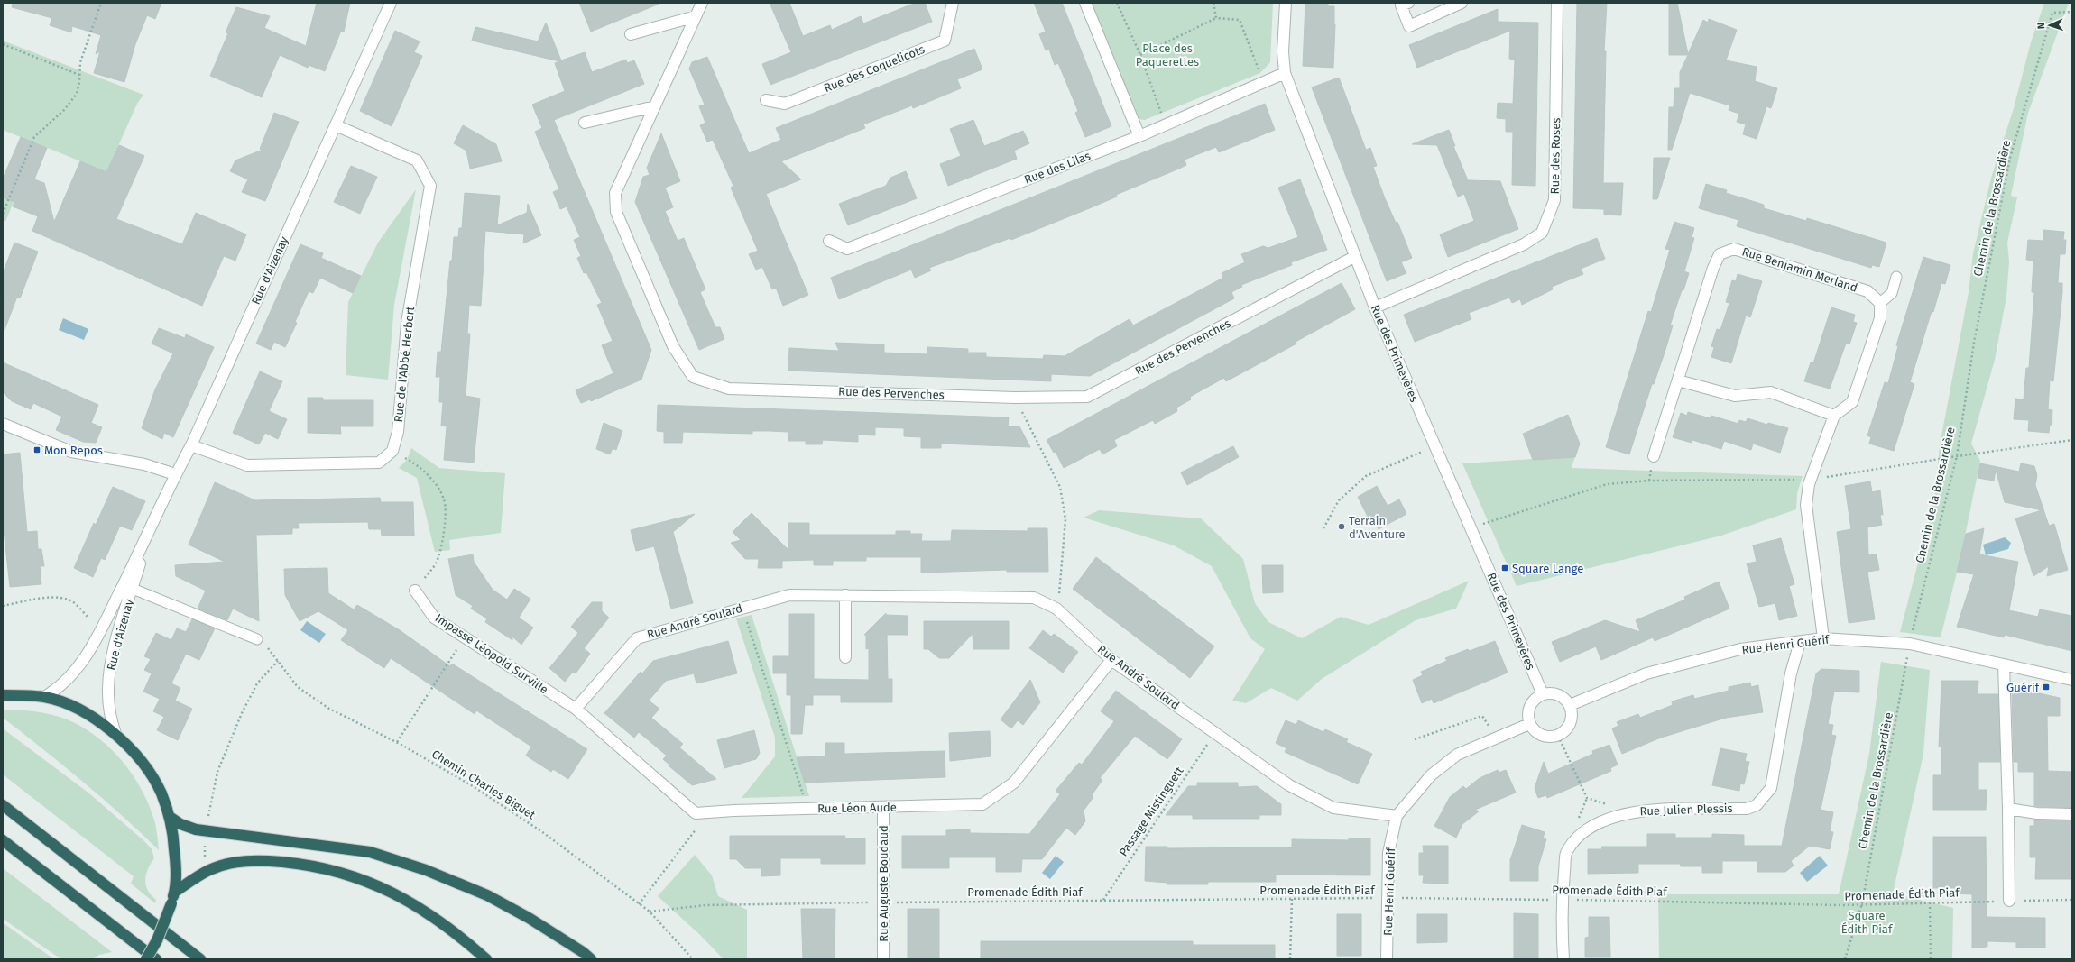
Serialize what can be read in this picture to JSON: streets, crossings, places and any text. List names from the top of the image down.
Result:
{
  "streets": {
    "street": [
      "Rue des Coquelicots",
      "Rue des Roses",
      "Rue des Lilas",
      "Rue Benjamin Merland",
      "Rue d'Aizenay",
      "Rue des Pervenches",
      "Rue des Primevères",
      "Rue de l'Abbé Herbert",
      "Rue André Soulard",
      "Rue Henri Guérif",
      "Impasse Léopold Surville",
      "Rue Léon Aude",
      "Rue Julien Plessis",
      "Rue Auguste Boudaud"
    ],
    "path": [
      "Chemin de la Brossardière",
      "Chemin Charles Biguet",
      "Passage Mistinguett",
      "Promenade Édith Piaf"
    ]
  },
  "crossings": [
    ["Rue des Roses", "Rue des Primevères"],
    ["Rue des Lilas", "Rue des Primevères"],
    ["Chemin de la Brossardière", "Rue Henri Guérif"],
    ["Chemin de la Brossardière", "Promenade Édith Piaf"],
    ["Rue d'Aizenay", "Rue de l'Abbé Herbert"],
    ["Rue des Pervenches", "Rue des Primevères"],
    ["Rue des Primevères", "Rue Henri Guérif"],
    ["Rue André Soulard", "Rue Henri Guérif"],
    ["Rue André Soulard", "Impasse Léopold Surville"],
    ["Rue André Soulard", "Rue Léon Aude"],
    ["Rue André Soulard", "Passage Mistinguett"],
    ["Rue Henri Guérif", "Rue Julien Plessis"],
    ["Rue Henri Guérif", "Promenade Édith Piaf"],
    ["Impasse Léopold Surville", "Rue Léon Aude"],
    ["Chemin Charles Biguet", "Promenade Édith Piaf"],
    ["Rue Léon Aude", "Rue Auguste Boudaud"],
    ["Rue Julien Plessis", "Promenade Édith Piaf"],
    ["Passage Mistinguett", "Promenade Édith Piaf"],
    ["Rue Auguste Boudaud", "Promenade Édith Piaf"]
  ],
  "parks": ["Place des Paquerettes", "Square Édith Piaf"],
  "places": {
    "transit": ["Mon Repos", "Square Lange", "Guérif"],
    "other": ["Terrain d'Aventure"]
  },
  "north": "left"
}
